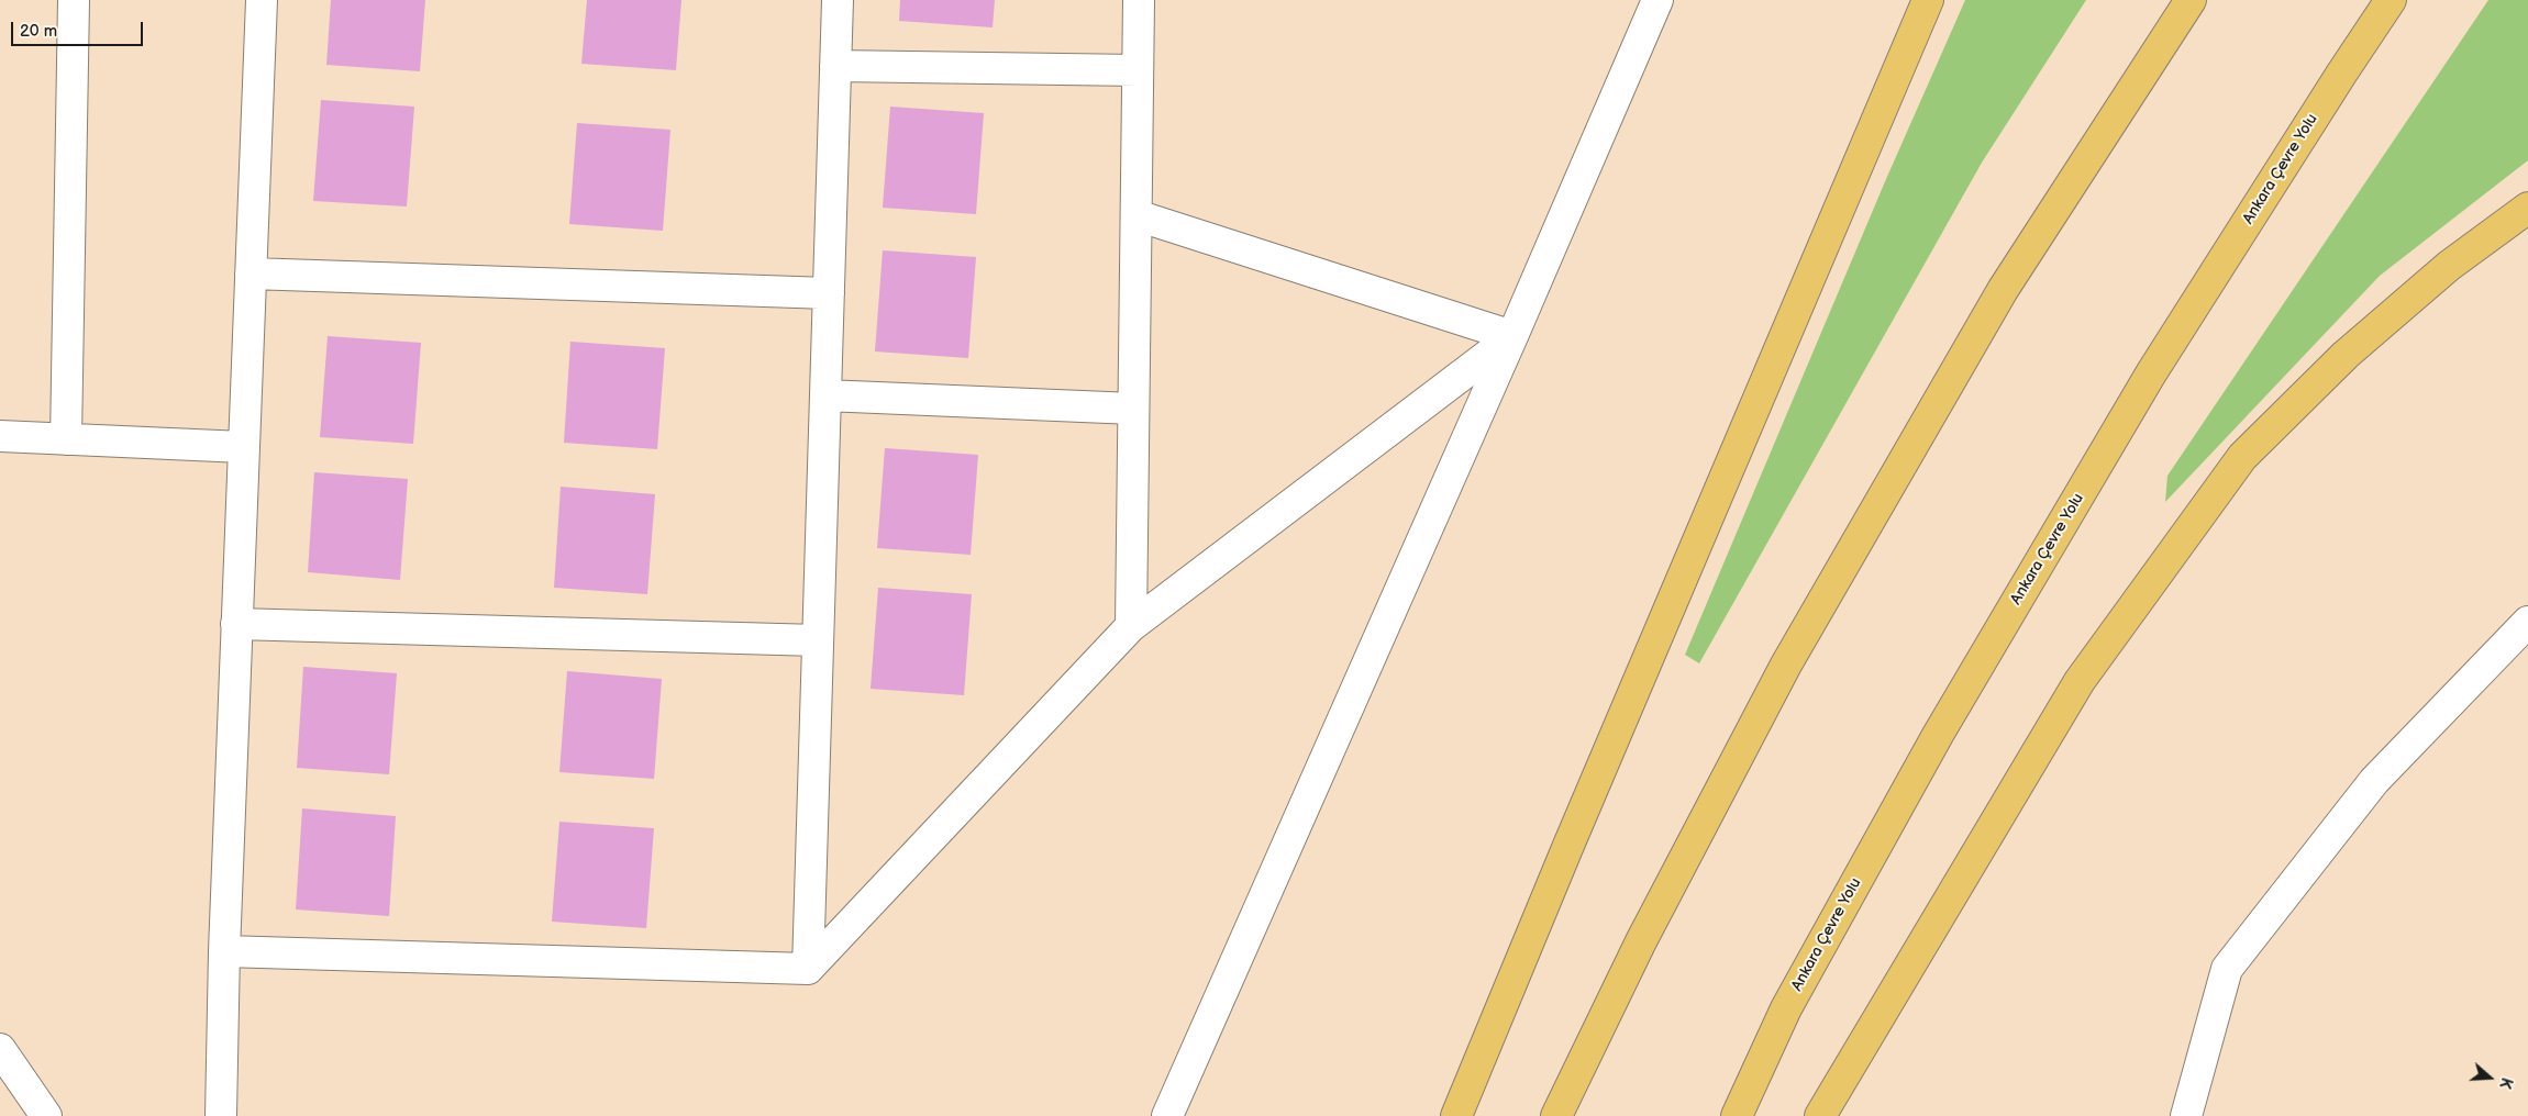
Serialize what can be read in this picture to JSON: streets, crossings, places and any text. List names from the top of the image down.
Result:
{
  "streets": {
    "highway": ["Ankara Çevre Yolu"]
  },
  "scale_bar": "20 m",
  "north": "right"
}
